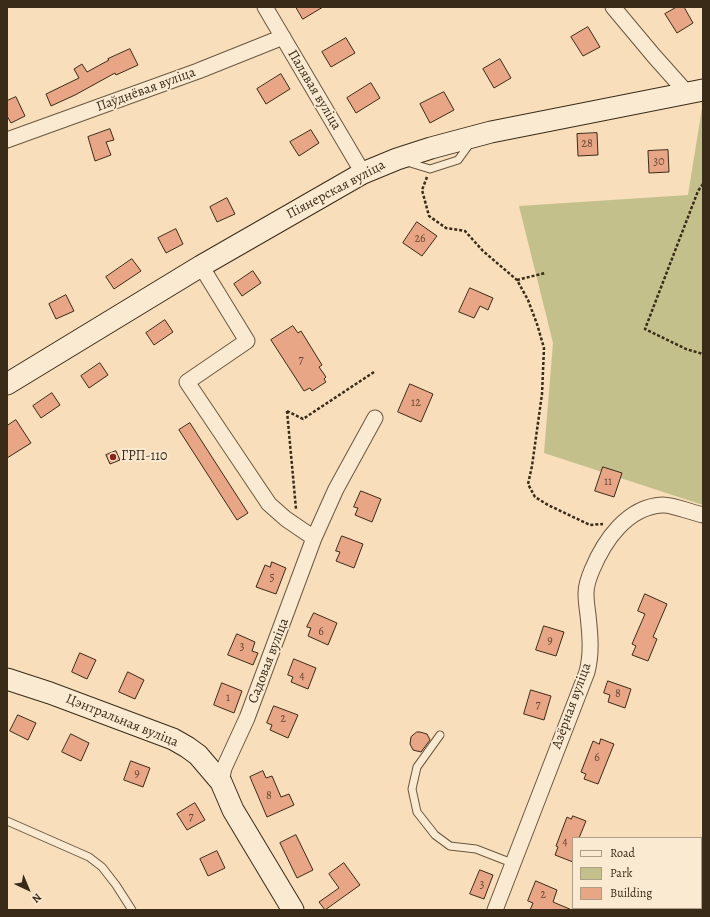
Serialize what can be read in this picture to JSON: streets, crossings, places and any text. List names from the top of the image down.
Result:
{
  "streets": {
    "street": [
      "Паўднёвая вуліца",
      "Палявая вуліца",
      "Піянерская вуліца",
      "Садовая вуліца",
      "Азёрная вуліца",
      "Цэнтральная вуліца"
    ]
  },
  "crossings": [
    ["Паўднёвая вуліца", "Палявая вуліца"],
    ["Палявая вуліца", "Піянерская вуліца"],
    ["Садовая вуліца", "Цэнтральная вуліца"]
  ],
  "places": ["ГРП-110"],
  "house_numbers": [
    "28",
    "30",
    "26",
    "7",
    "12",
    "11",
    "5",
    "6",
    "9",
    "3",
    "4",
    "8",
    "1",
    "7",
    "2",
    "6",
    "9",
    "8",
    "7",
    "4",
    "3",
    "2"
  ],
  "legend": ["Road", "Park", "Building"],
  "north": "bottom right"
}
